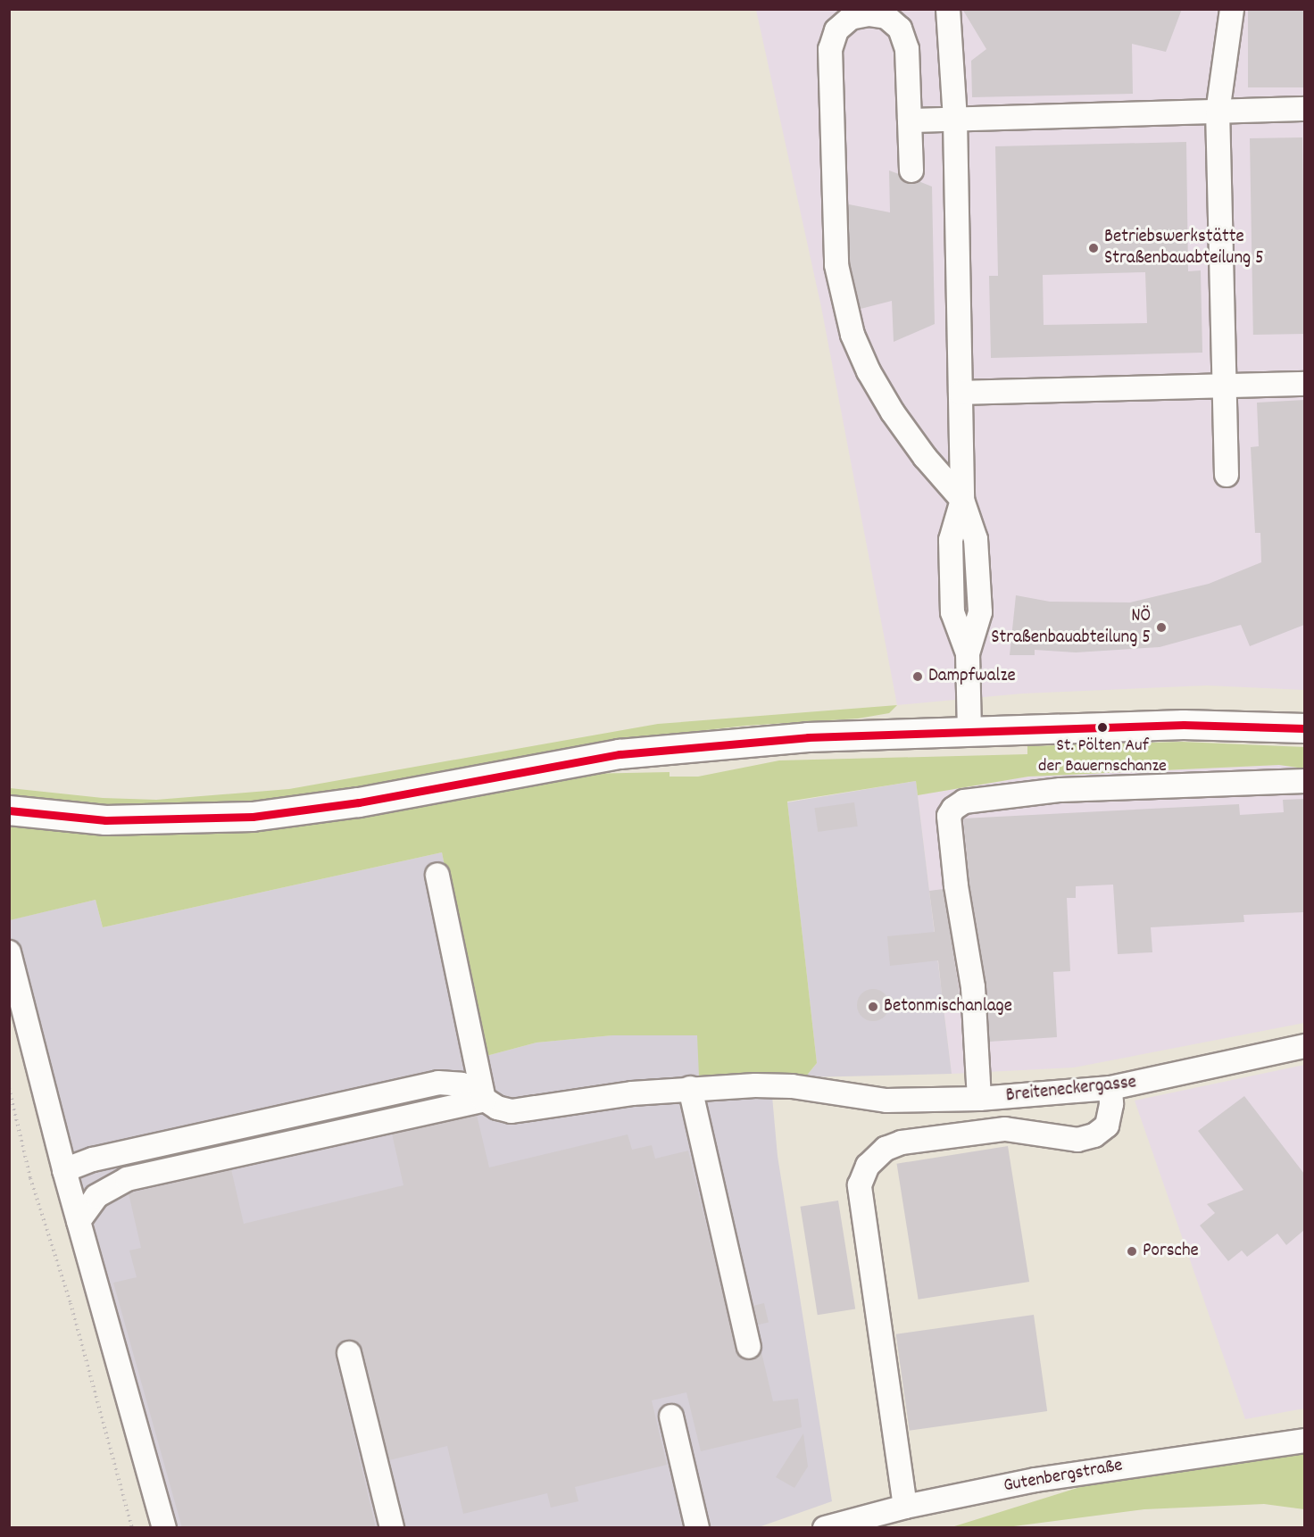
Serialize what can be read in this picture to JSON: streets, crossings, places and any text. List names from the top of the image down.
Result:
{
  "streets": {
    "street": ["Breiteneckergasse", "Gutenbergstraße"]
  },
  "places": [
    "Betriebswerkstätte Straßenbauabteilung 5",
    "NÖ Straßenbauabteilung 5",
    "Dampfwalze",
    "St. Pölten Auf der Bauernschanze",
    "Betonmischanlage",
    "Porsche"
  ]
}
